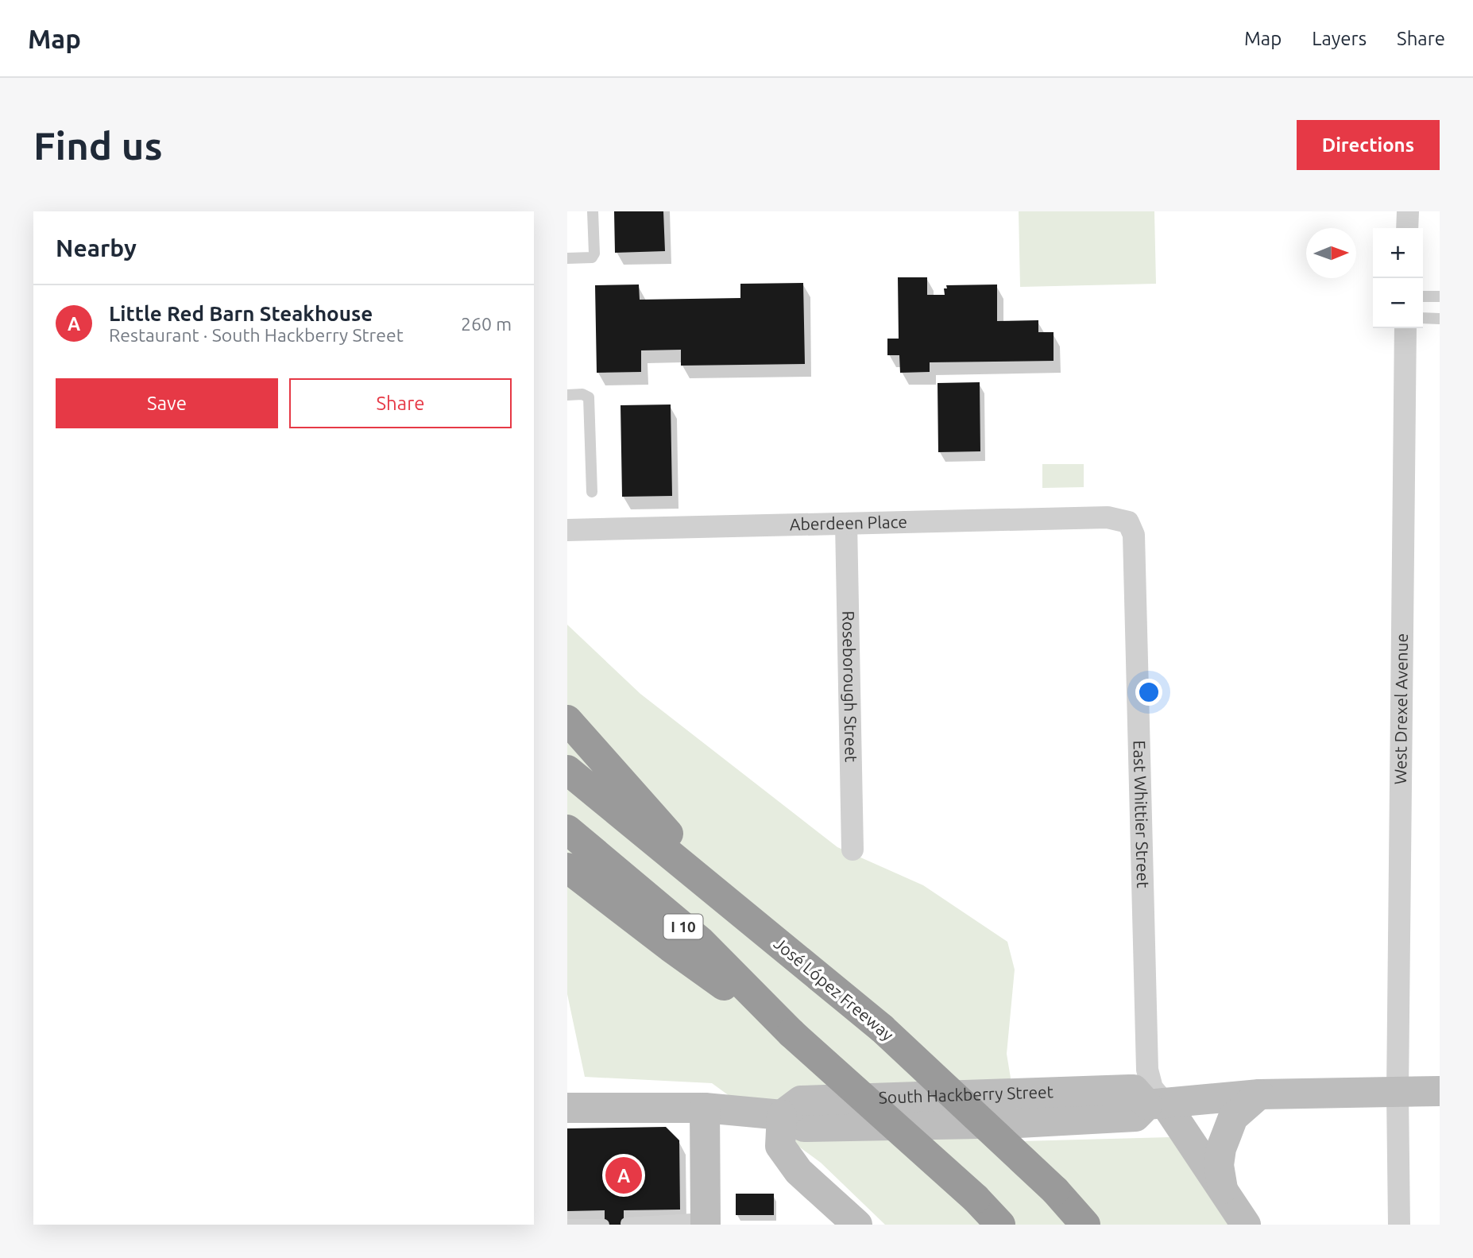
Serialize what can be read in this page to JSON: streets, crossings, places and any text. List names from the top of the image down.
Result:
{
  "streets": {
    "highway": ["I 10", "José López Freeway"],
    "main road": ["South Hackberry Street"],
    "street": [
      "Aberdeen Place",
      "Roseborough Street",
      "West Drexel Avenue",
      "East Whittier Street"
    ]
  },
  "crossings": [
    ["Aberdeen Place", "Roseborough Street"],
    ["Aberdeen Place", "East Whittier Street"],
    ["East Whittier Street", "South Hackberry Street"]
  ],
  "north": "right",
  "page": {
    "header": "Map",
    "nav": ["Map", "Layers", "Share"],
    "buttons": [
      "Directions",
      ["Save", "Share"]
    ],
    "title": "Find us",
    "heading": "Nearby",
    "map_buttons": ["+", "−"],
    "list": [
      {
        "mark": "A",
        "name": "Little Red Barn Steakhouse",
        "note": "Restaurant · South Hackberry Street",
        "value": "260 m"
      }
    ],
    "pins": "A"
  }
}
